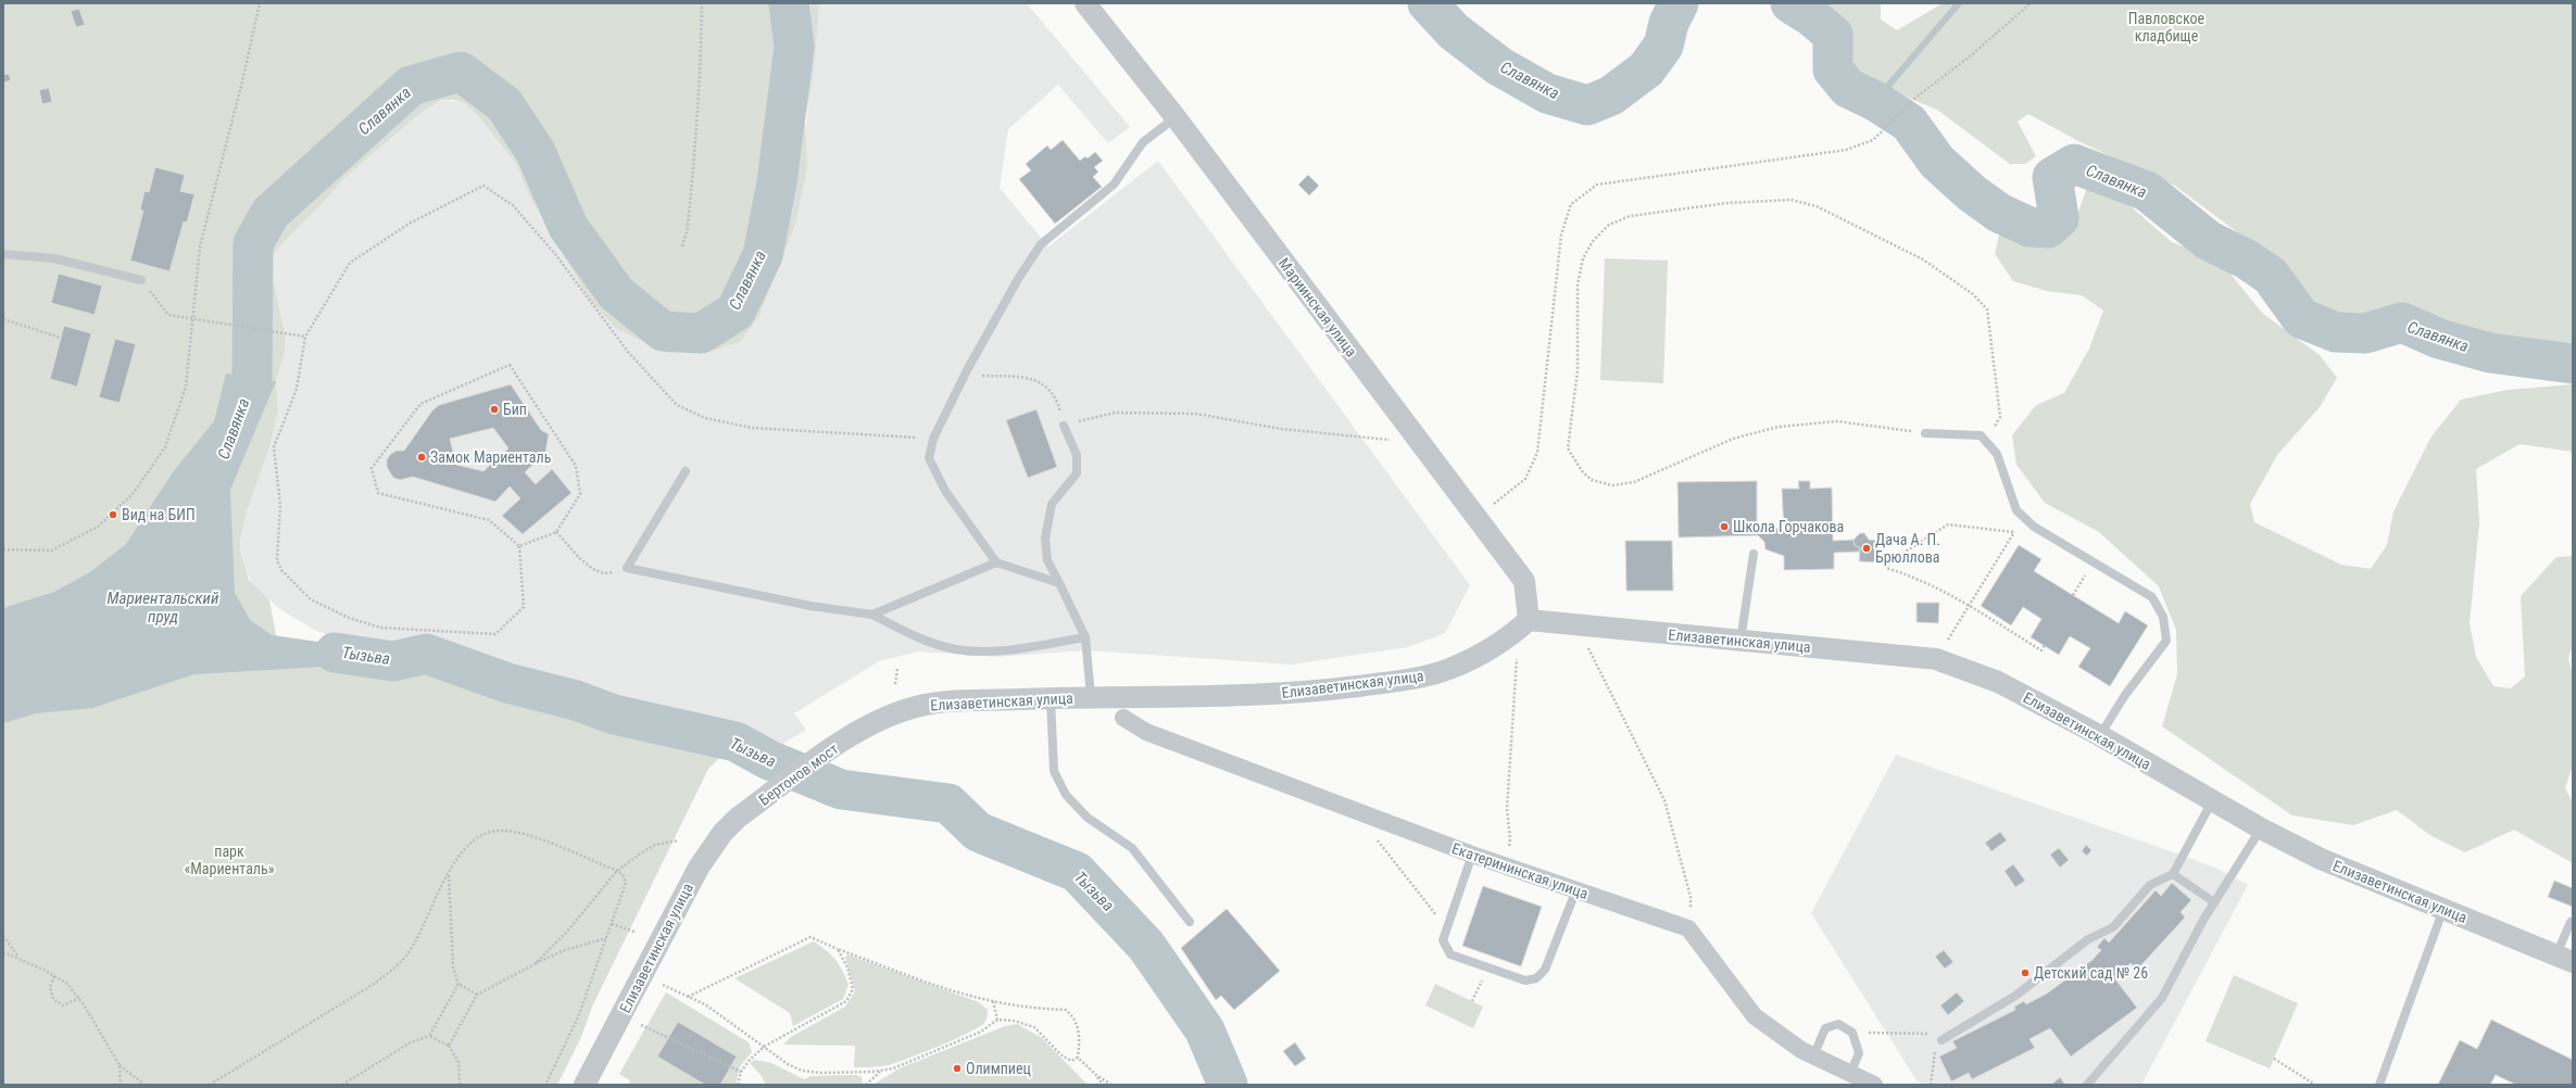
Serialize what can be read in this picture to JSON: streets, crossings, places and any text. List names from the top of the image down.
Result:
{
  "streets": {
    "street": [
      "Мариинская улица",
      "Елизаветинская улица",
      "Бертонов мост",
      "Екатерининская улица"
    ]
  },
  "crossings": [
    ["Мариинская улица", "Елизаветинская улица"],
    ["Елизаветинская улица", "Бертонов мост"]
  ],
  "water": ["Славянка", "Мариентальский пруд", "Тызьва"],
  "parks": ["Павловское кладбище", "парк «Мариенталь»"],
  "places": [
    "Бип",
    "Замок Мариенталь",
    "Вид на БИП",
    "Школа Горчакова",
    "Дача А. П. Брюллова",
    "Детский сад № 26",
    "Олимпиец"
  ]
}
